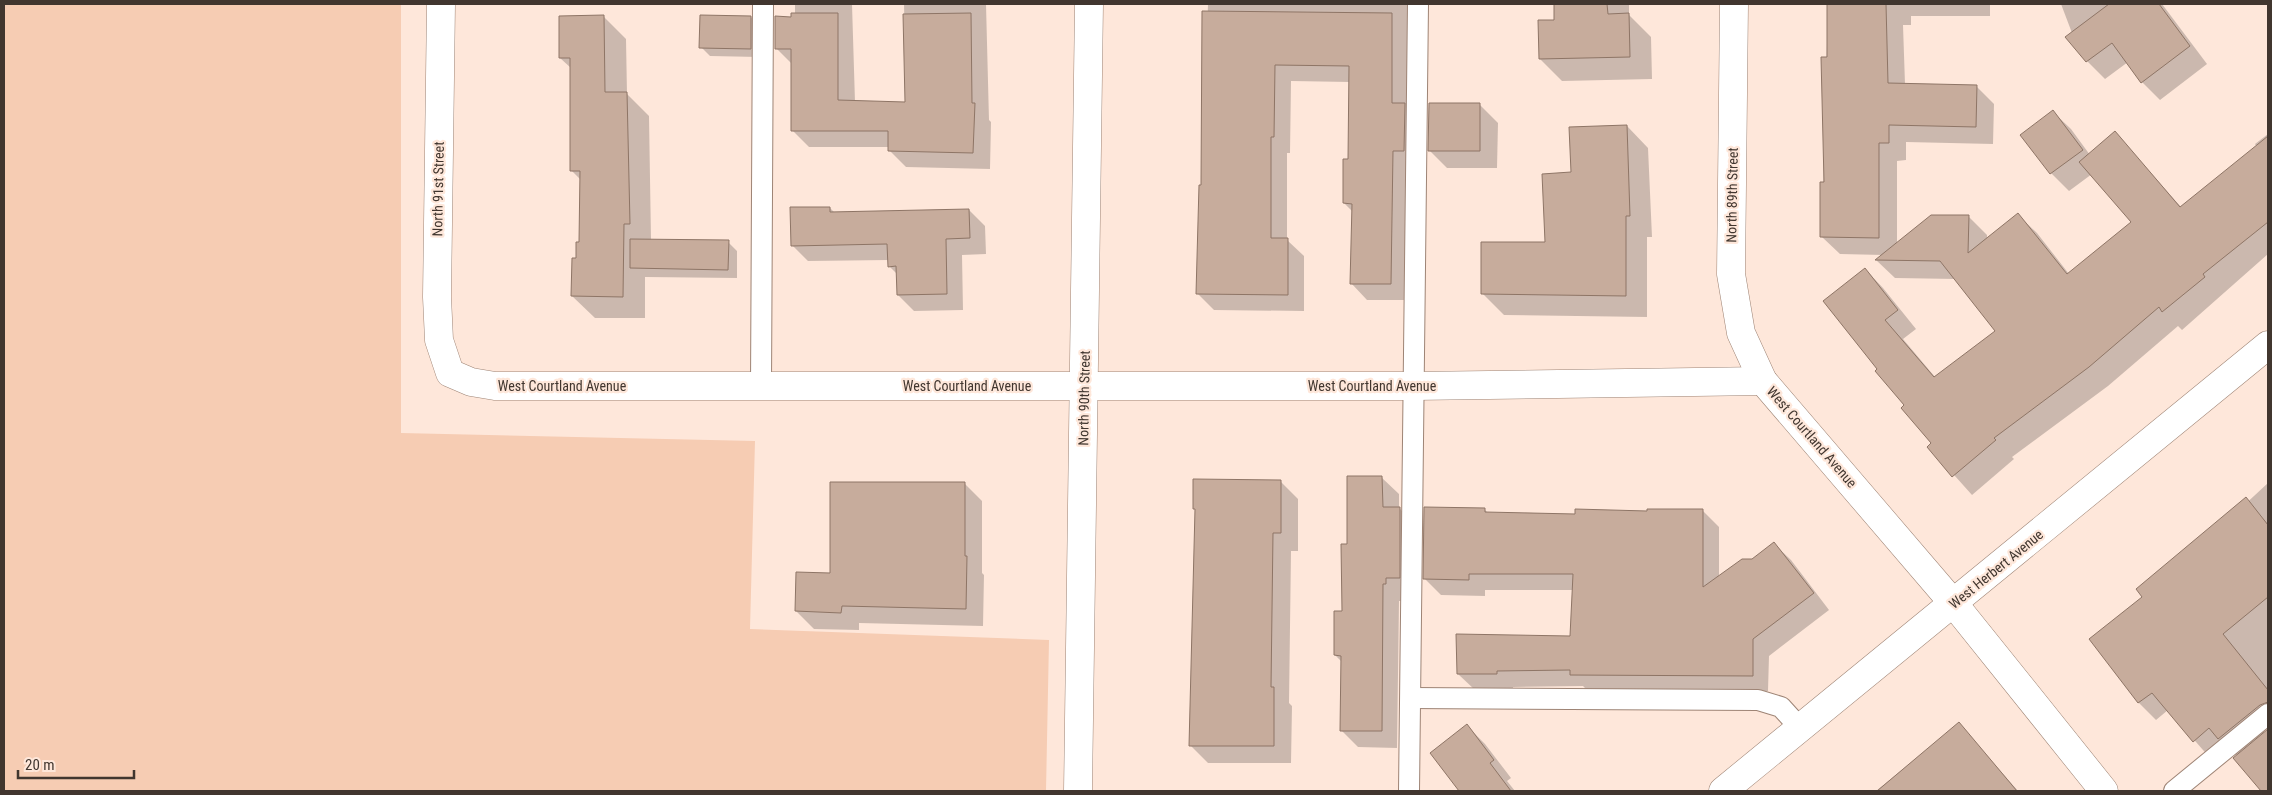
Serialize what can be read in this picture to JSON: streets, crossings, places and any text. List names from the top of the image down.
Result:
{
  "streets": {
    "street": [
      "North 91st Street",
      "North 89th Street",
      "West Courtland Avenue",
      "North 90th Street",
      "West Herbert Avenue"
    ]
  },
  "crossings": [
    ["North 91st Street", "West Courtland Avenue"],
    ["North 89th Street", "West Courtland Avenue"],
    ["West Courtland Avenue", "North 90th Street"],
    ["West Courtland Avenue", "West Herbert Avenue"]
  ],
  "scale_bar": "20 m"
}
